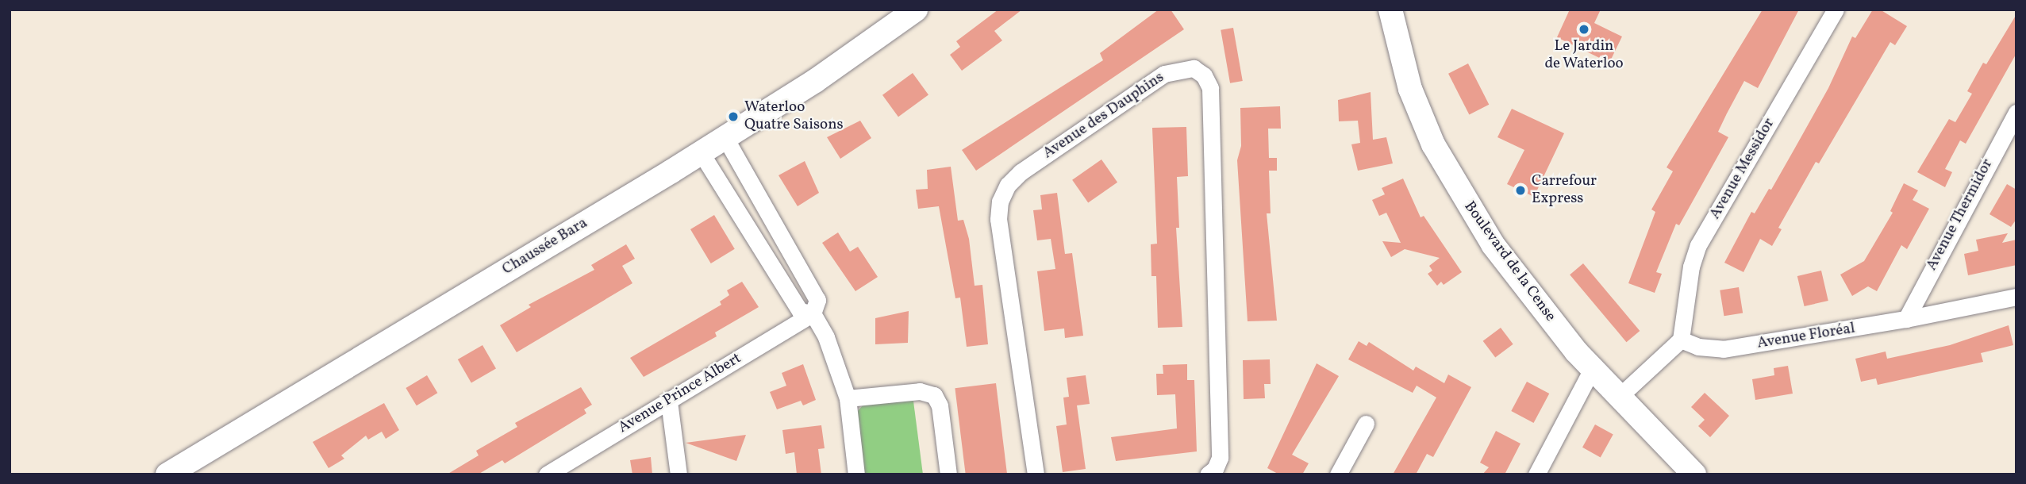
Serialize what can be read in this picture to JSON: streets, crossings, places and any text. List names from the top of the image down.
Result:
{
  "streets": {
    "main road": ["Chaussée Bara", "Boulevard de la Cense"],
    "street": [
      "Avenue des Dauphins",
      "Avenue Messidor",
      "Avenue Thermidor",
      "Avenue Floréal",
      "Avenue Prince Albert"
    ]
  },
  "crossings": [
    ["Avenue Messidor", "Avenue Floréal"],
    ["Avenue Thermidor", "Avenue Floréal"]
  ],
  "places": ["Le Jardin de Waterloo", "Waterloo Quatre Saisons", "Carrefour Express"]
}
